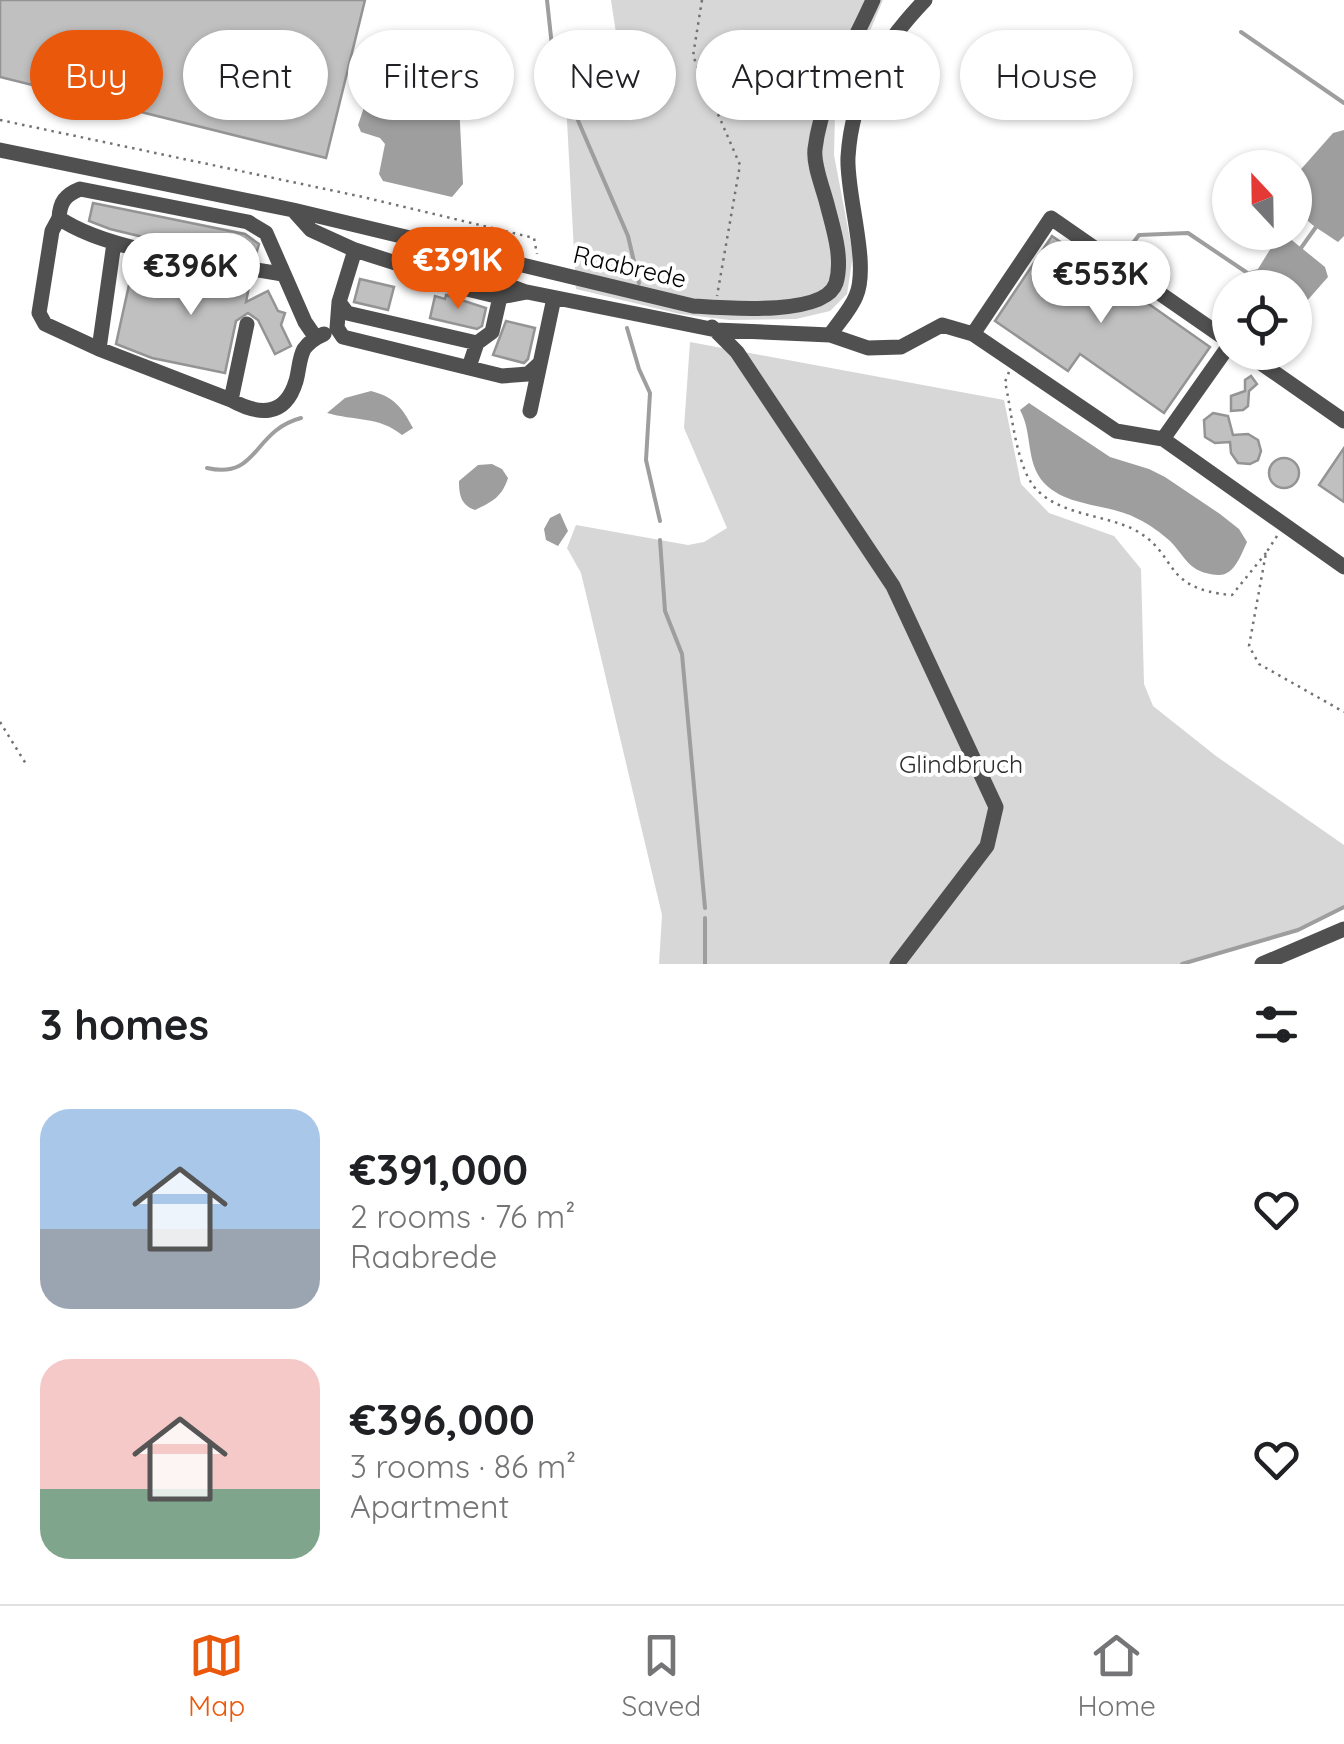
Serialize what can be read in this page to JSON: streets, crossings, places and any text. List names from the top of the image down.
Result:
{
  "streets": {
    "street": ["Raabrede"]
  },
  "parks": ["Glindbruch"],
  "north": "top",
  "page": {
    "chip": [
      "Buy",
      "Rent",
      "Filters",
      "New",
      "Apartment",
      "House"
    ],
    "price": ["€391K", "€396K", "€553K"],
    "heading": "3 homes",
    "list": [
      {
        "name": "€391,000",
        "note": "2 rooms · 76 m² · Raabrede"
      },
      {
        "name": "€396,000",
        "note": "3 rooms · 86 m² · Apartment"
      }
    ],
    "tabs": ["Map", "Saved", "Home"]
  }
}
